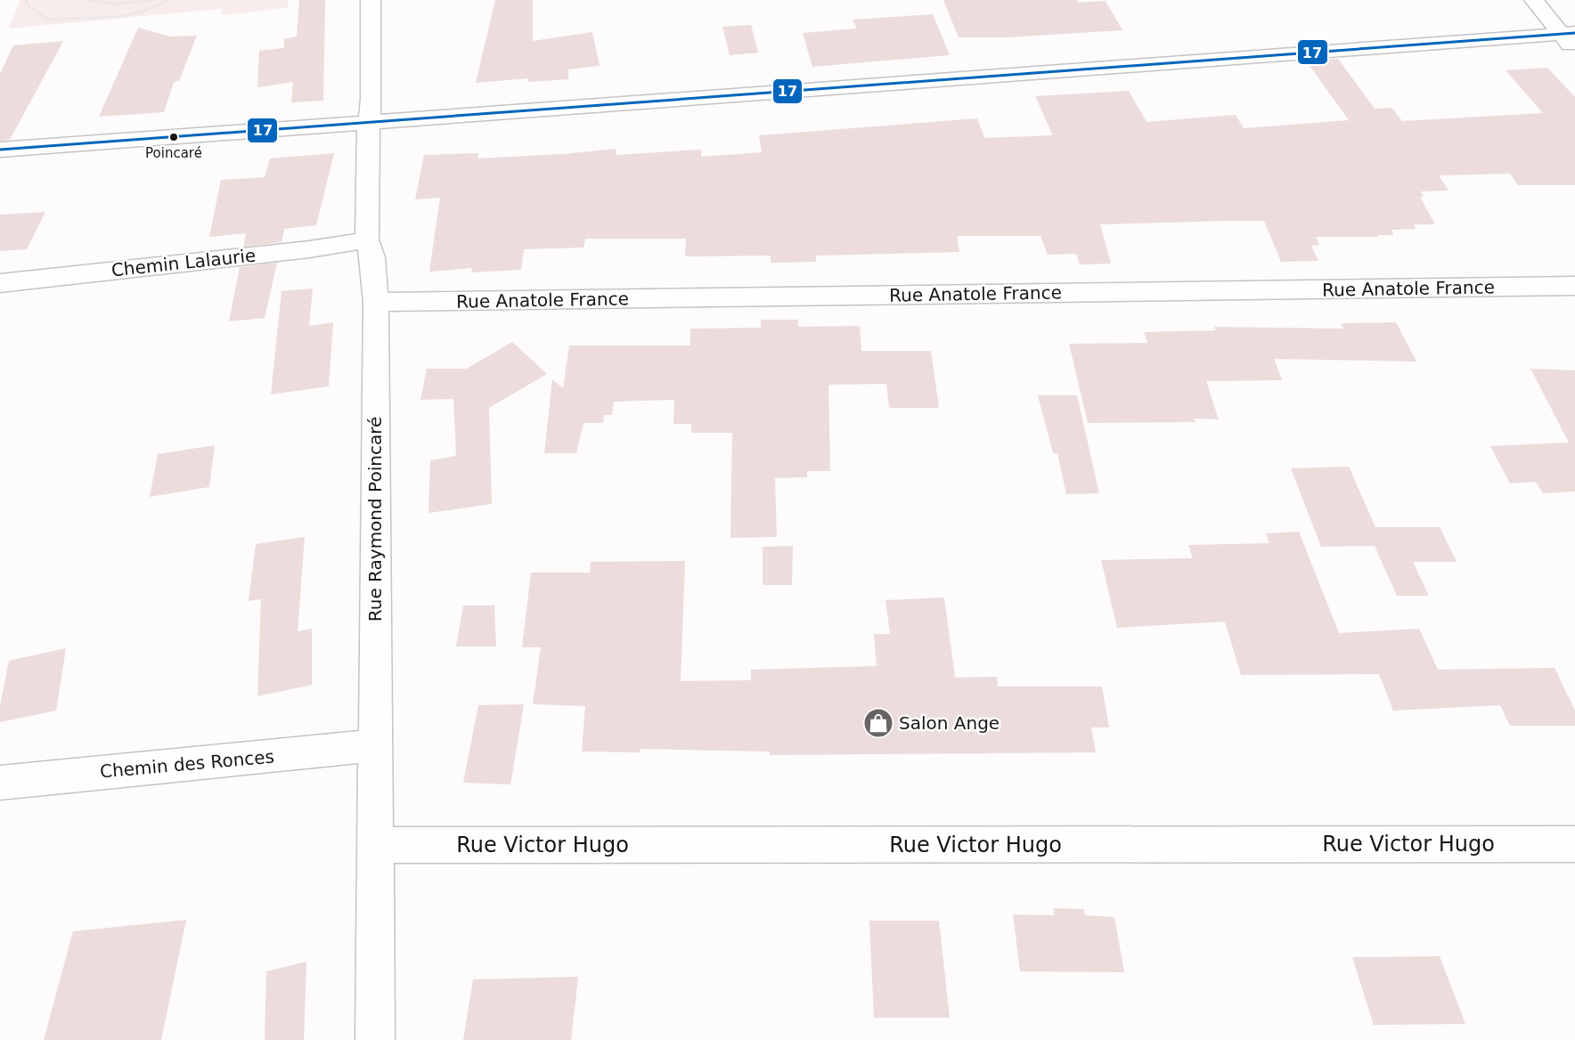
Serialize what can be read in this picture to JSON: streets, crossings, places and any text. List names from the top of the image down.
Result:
{
  "streets": {
    "street": [
      "Chemin Lalaurie",
      "Rue Anatole France",
      "Rue Raymond Poincaré",
      "Chemin des Ronces",
      "Rue Victor Hugo"
    ]
  },
  "crossings": [
    ["Chemin Lalaurie", "Rue Raymond Poincaré"],
    ["Rue Anatole France", "Rue Raymond Poincaré"],
    ["Rue Raymond Poincaré", "Chemin des Ronces"],
    ["Rue Raymond Poincaré", "Rue Victor Hugo"]
  ],
  "places": {
    "other": ["Poincaré"],
    "shop": ["Salon Ange"]
  },
  "lines": ["transit line 17"]
}
